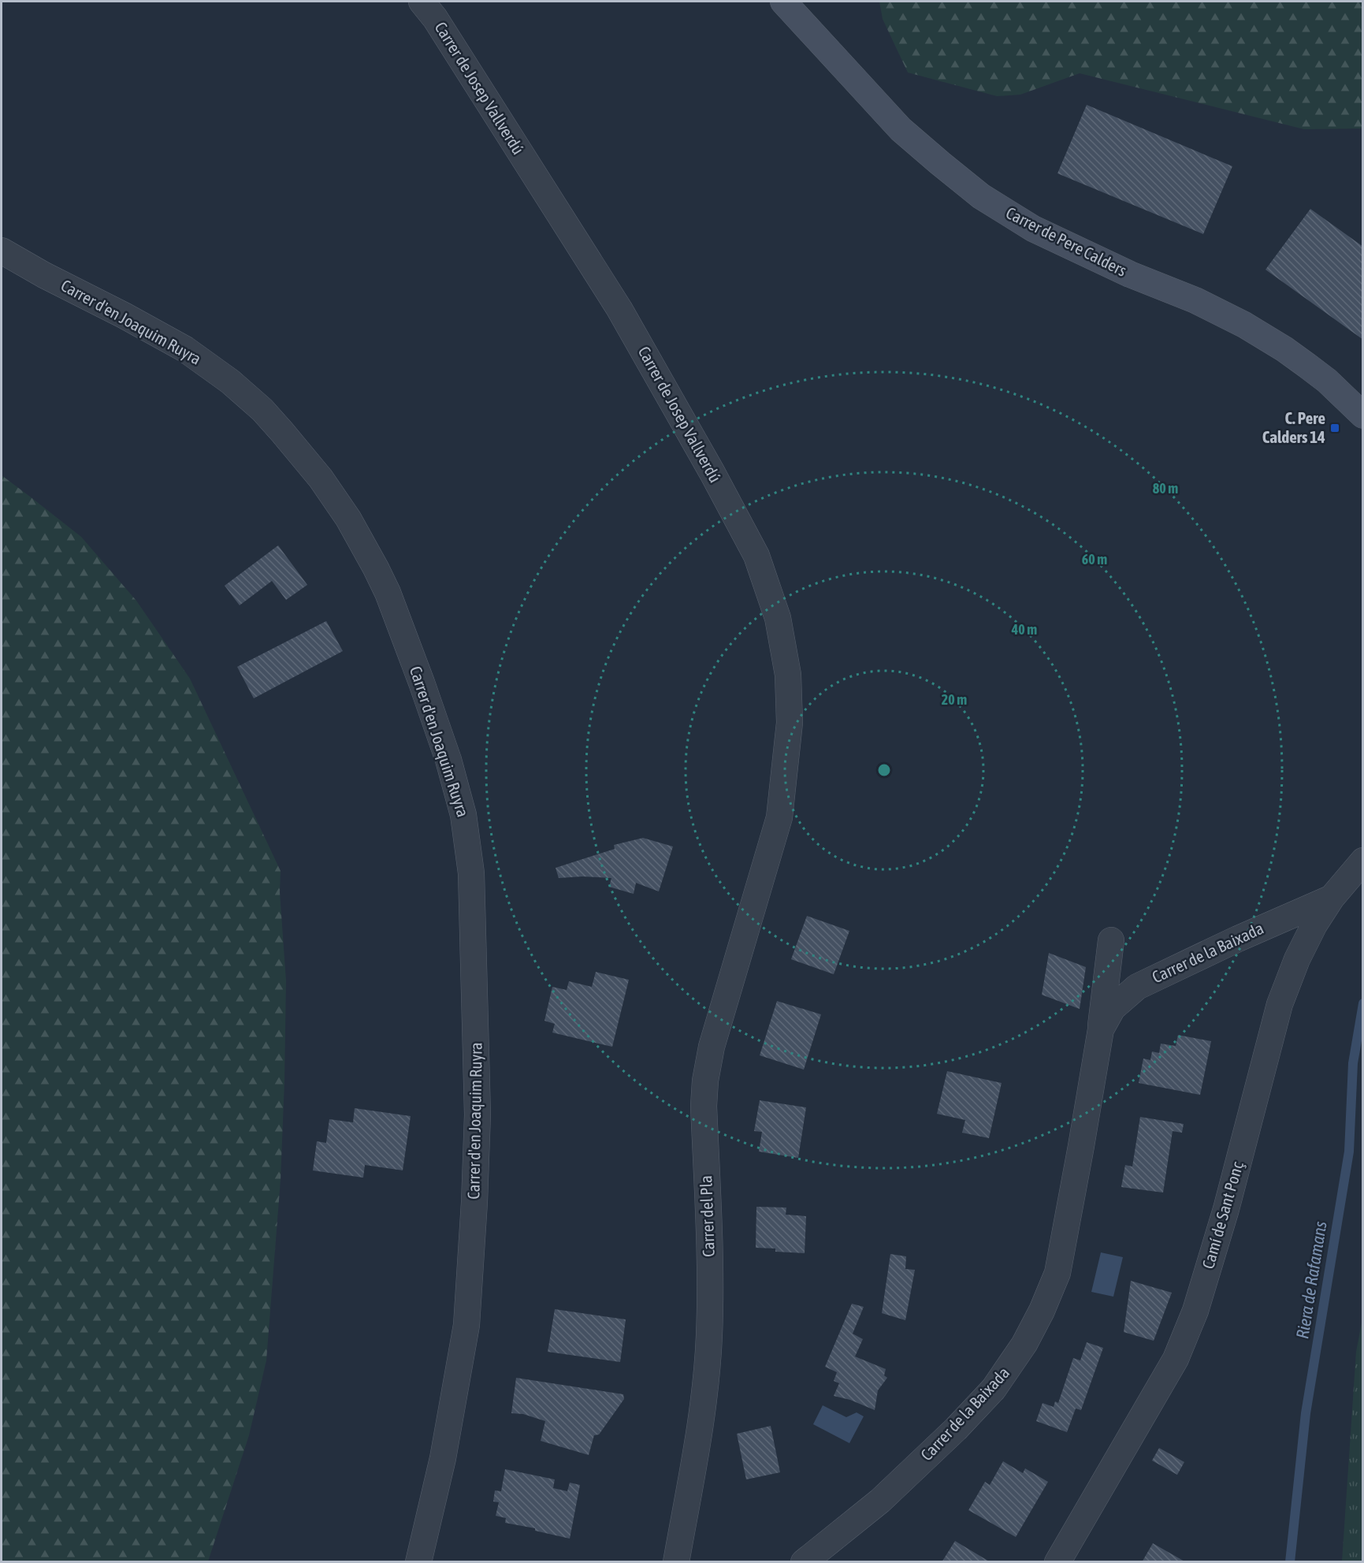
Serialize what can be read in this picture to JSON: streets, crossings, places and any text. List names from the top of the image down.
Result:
{
  "streets": {
    "street": [
      "Carrer de Josep Vallverdú",
      "Carrer de Pere Calders",
      "Carrer d'en Joaquim Ruyra",
      "Carrer de la Baixada",
      "Camí de Sant Ponç",
      "Carrer del Pla"
    ]
  },
  "crossings": [
    ["Carrer de Josep Vallverdú", "Carrer del Pla"],
    ["Carrer de la Baixada", "Camí de Sant Ponç"]
  ],
  "water": ["Riera de Rafamans"],
  "places": {
    "transit": ["C. Pere Calders 14"]
  },
  "rings": [
    "80 m",
    "60 m",
    "40 m",
    "20 m"
  ]
}
